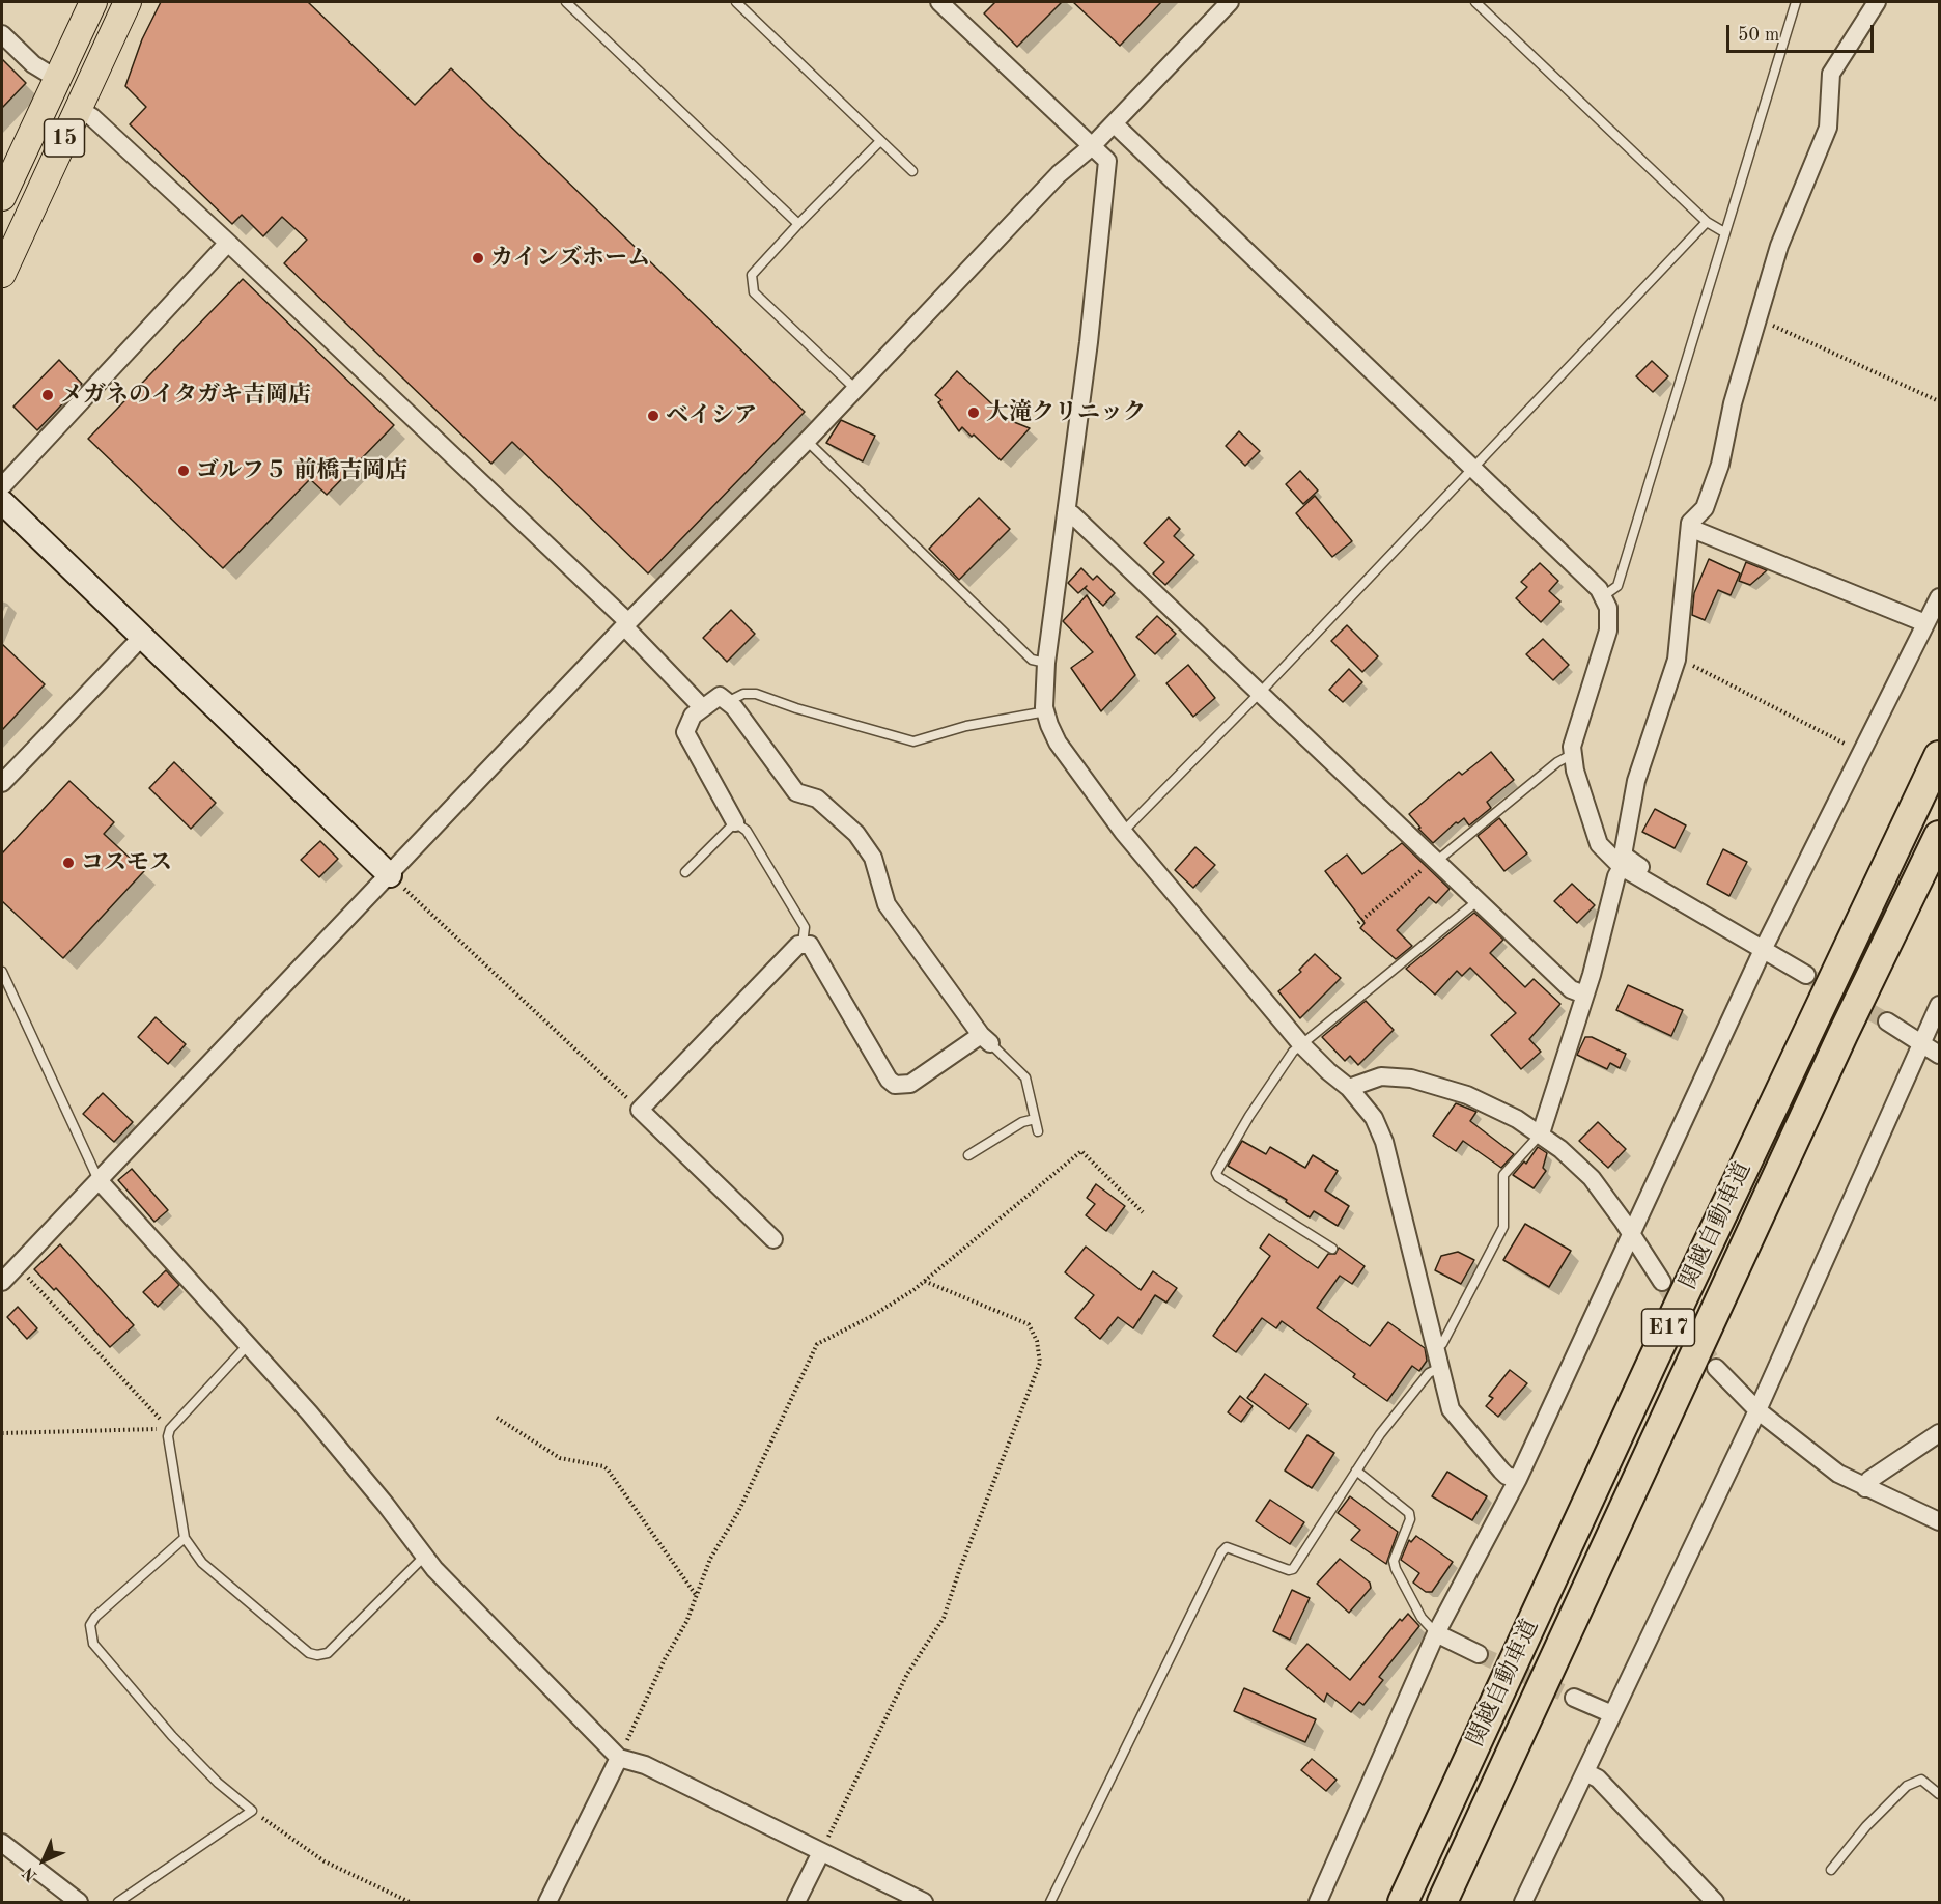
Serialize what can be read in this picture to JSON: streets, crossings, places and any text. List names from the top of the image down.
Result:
{
  "streets": {
    "highway": ["関越自動車道", "E17"],
    "main road": ["15"]
  },
  "places": [
    "カインズホーム",
    "メガネのイタガキ吉岡店",
    "大滝クリニック",
    "ベイシア",
    "ゴルフ５ 前橋吉岡店",
    "コスモス"
  ],
  "scale_bar": "50 m",
  "north": "bottom left"
}
